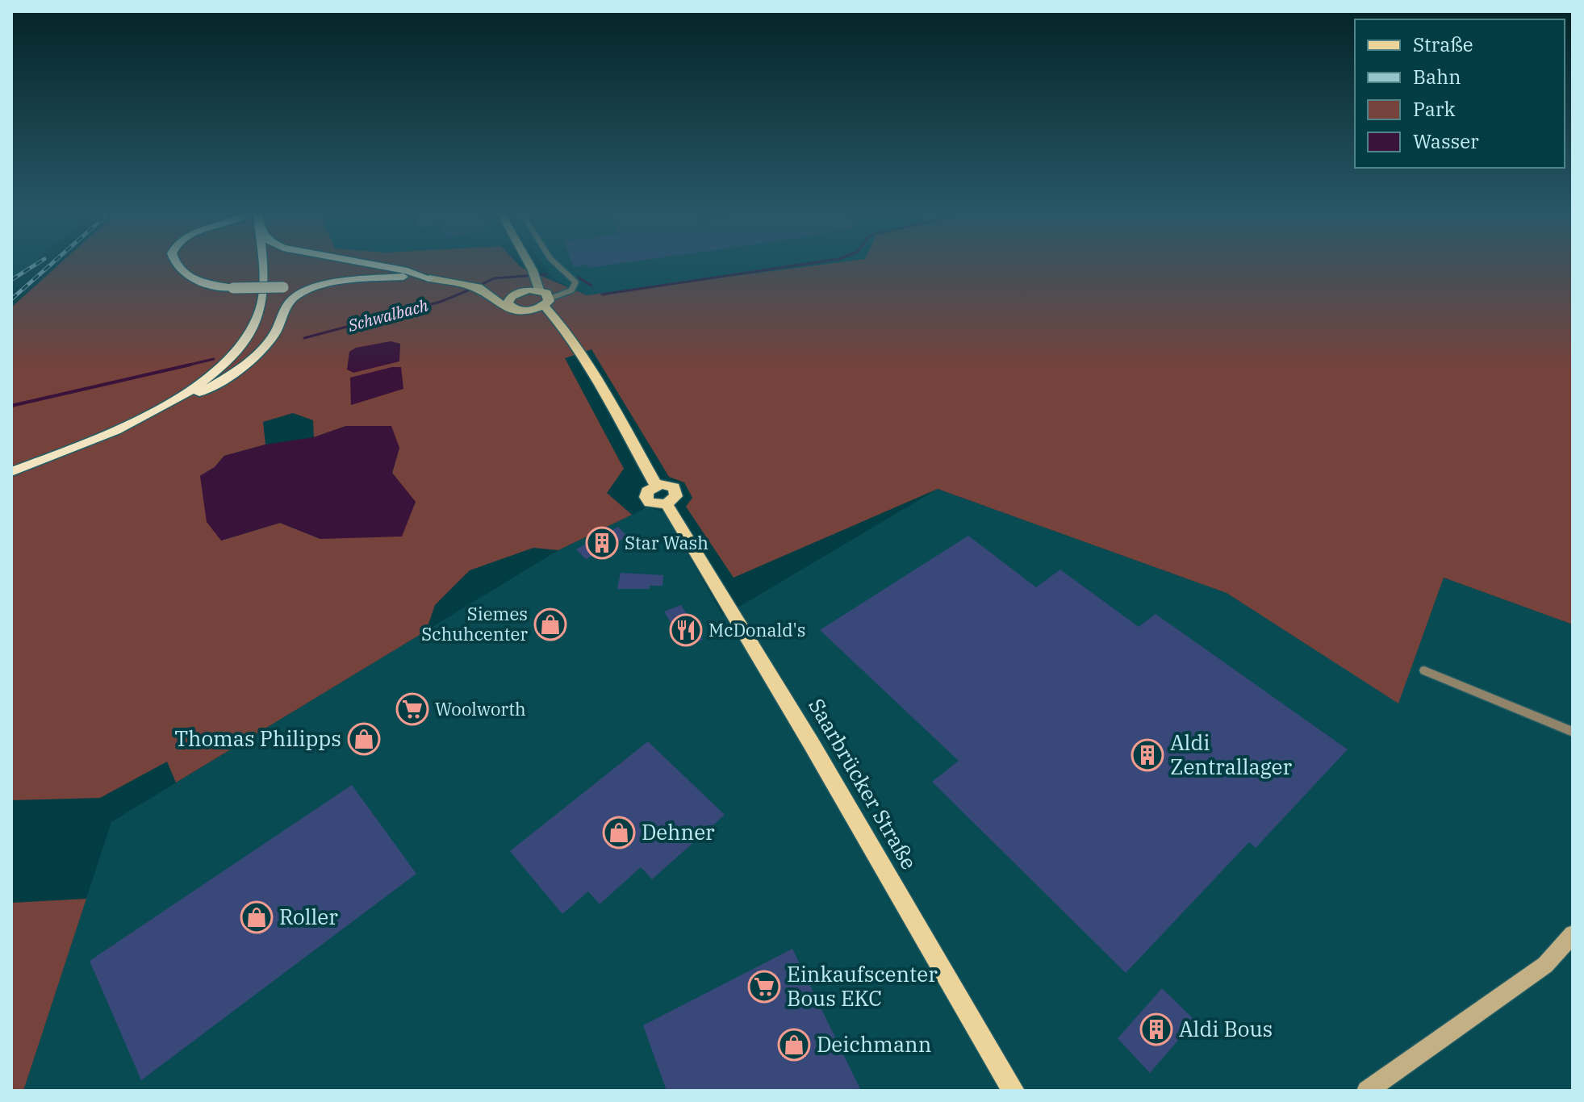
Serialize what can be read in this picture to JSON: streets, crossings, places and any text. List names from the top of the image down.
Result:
{
  "streets": {
    "main road": ["Saarbrücker Straße"]
  },
  "water": ["Schwalbach"],
  "places": {
    "building": ["Star Wash", "Aldi Zentrallager", "Aldi Bous"],
    "shop": [
      "Siemes Schuhcenter",
      "Thomas Philipps",
      "Dehner",
      "Roller",
      "Deichmann"
    ],
    "restaurant": ["McDonald's"],
    "supermarket": ["Woolworth", "Einkaufscenter Bous EKC"]
  },
  "legend": [
    "Straße",
    "Bahn",
    "Park",
    "Wasser"
  ]
}
